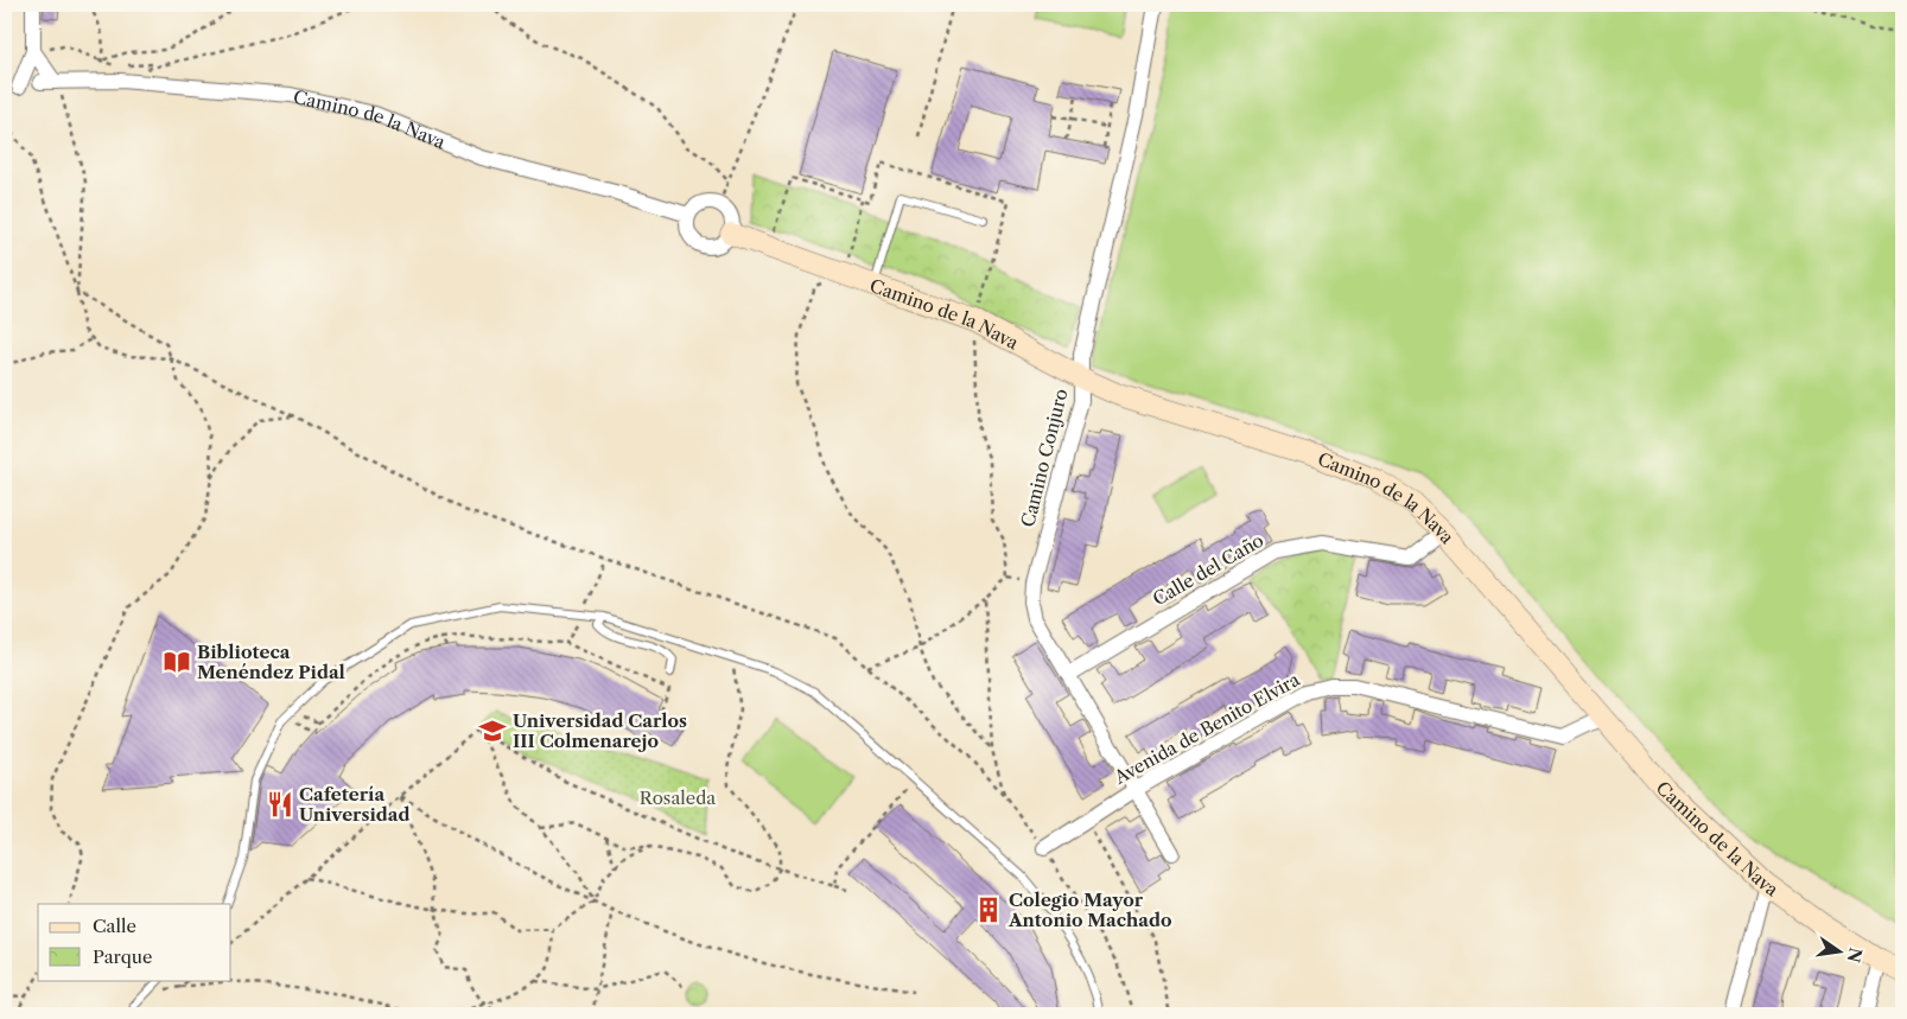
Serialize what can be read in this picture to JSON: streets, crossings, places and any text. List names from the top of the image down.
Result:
{
  "streets": {
    "street": [
      "Camino de la Nava",
      "Camino Conjuro",
      "Calle del Caño",
      "Avenida de Benito Elvira"
    ]
  },
  "crossings": [
    ["Camino de la Nava", "Camino Conjuro"],
    ["Camino de la Nava", "Calle del Caño"],
    ["Camino de la Nava", "Avenida de Benito Elvira"],
    ["Camino Conjuro", "Calle del Caño"],
    ["Camino Conjuro", "Avenida de Benito Elvira"]
  ],
  "parks": ["Rosaleda"],
  "places": {
    "library": ["Biblioteca Menéndez Pidal"],
    "school or university": ["Universidad Carlos III Colmenarejo"],
    "restaurant": ["Cafetería Universidad"],
    "building": ["Colegio Mayor Antonio Machado"]
  },
  "legend": ["Calle", "Parque"],
  "north": "right"
}
